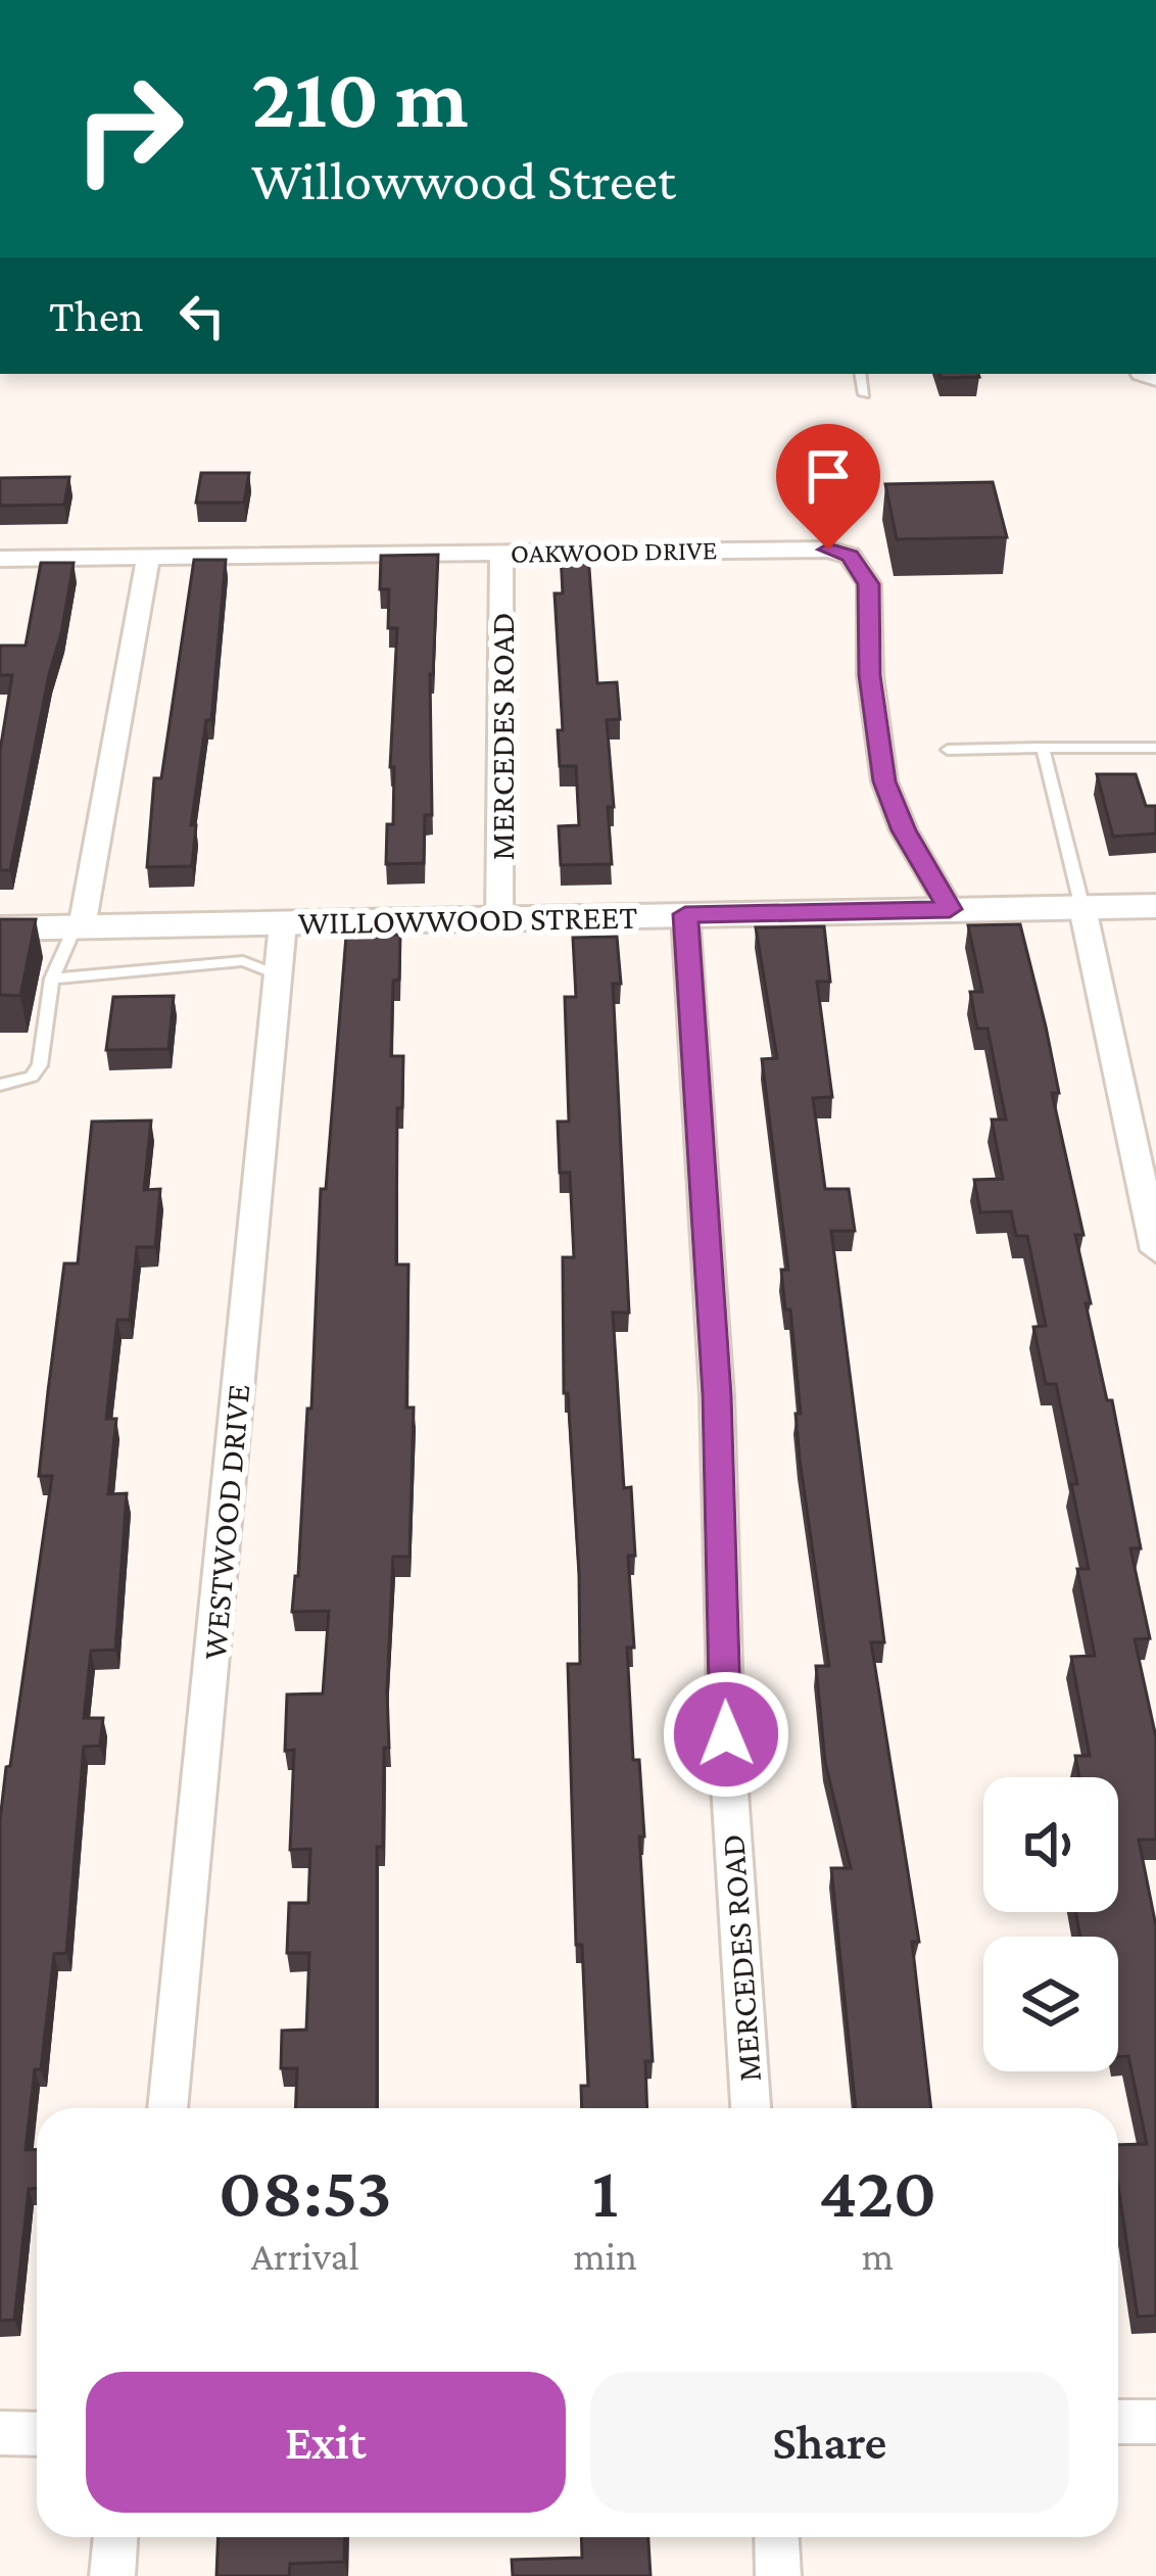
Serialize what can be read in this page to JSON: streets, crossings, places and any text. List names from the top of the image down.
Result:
{
  "streets": {
    "street": [
      "OAKWOOD DRIVE",
      "MERCEDES ROAD",
      "WILLOWWOOD STREET",
      "WESTWOOD DRIVE"
    ]
  },
  "crossings": [
    ["OAKWOOD DRIVE", "MERCEDES ROAD"],
    ["OAKWOOD DRIVE", "WILLOWWOOD STREET"],
    ["MERCEDES ROAD", "WILLOWWOOD STREET"],
    ["WILLOWWOOD STREET", "WESTWOOD DRIVE"]
  ],
  "page": {
    "turn": ["210 m", "Willowwood Street"],
    "then": "Then",
    "eta": [
      "08:53",
      "Arrival",
      "1",
      "min",
      "420",
      "m"
    ],
    "buttons": ["Exit", "Share"]
  }
}
